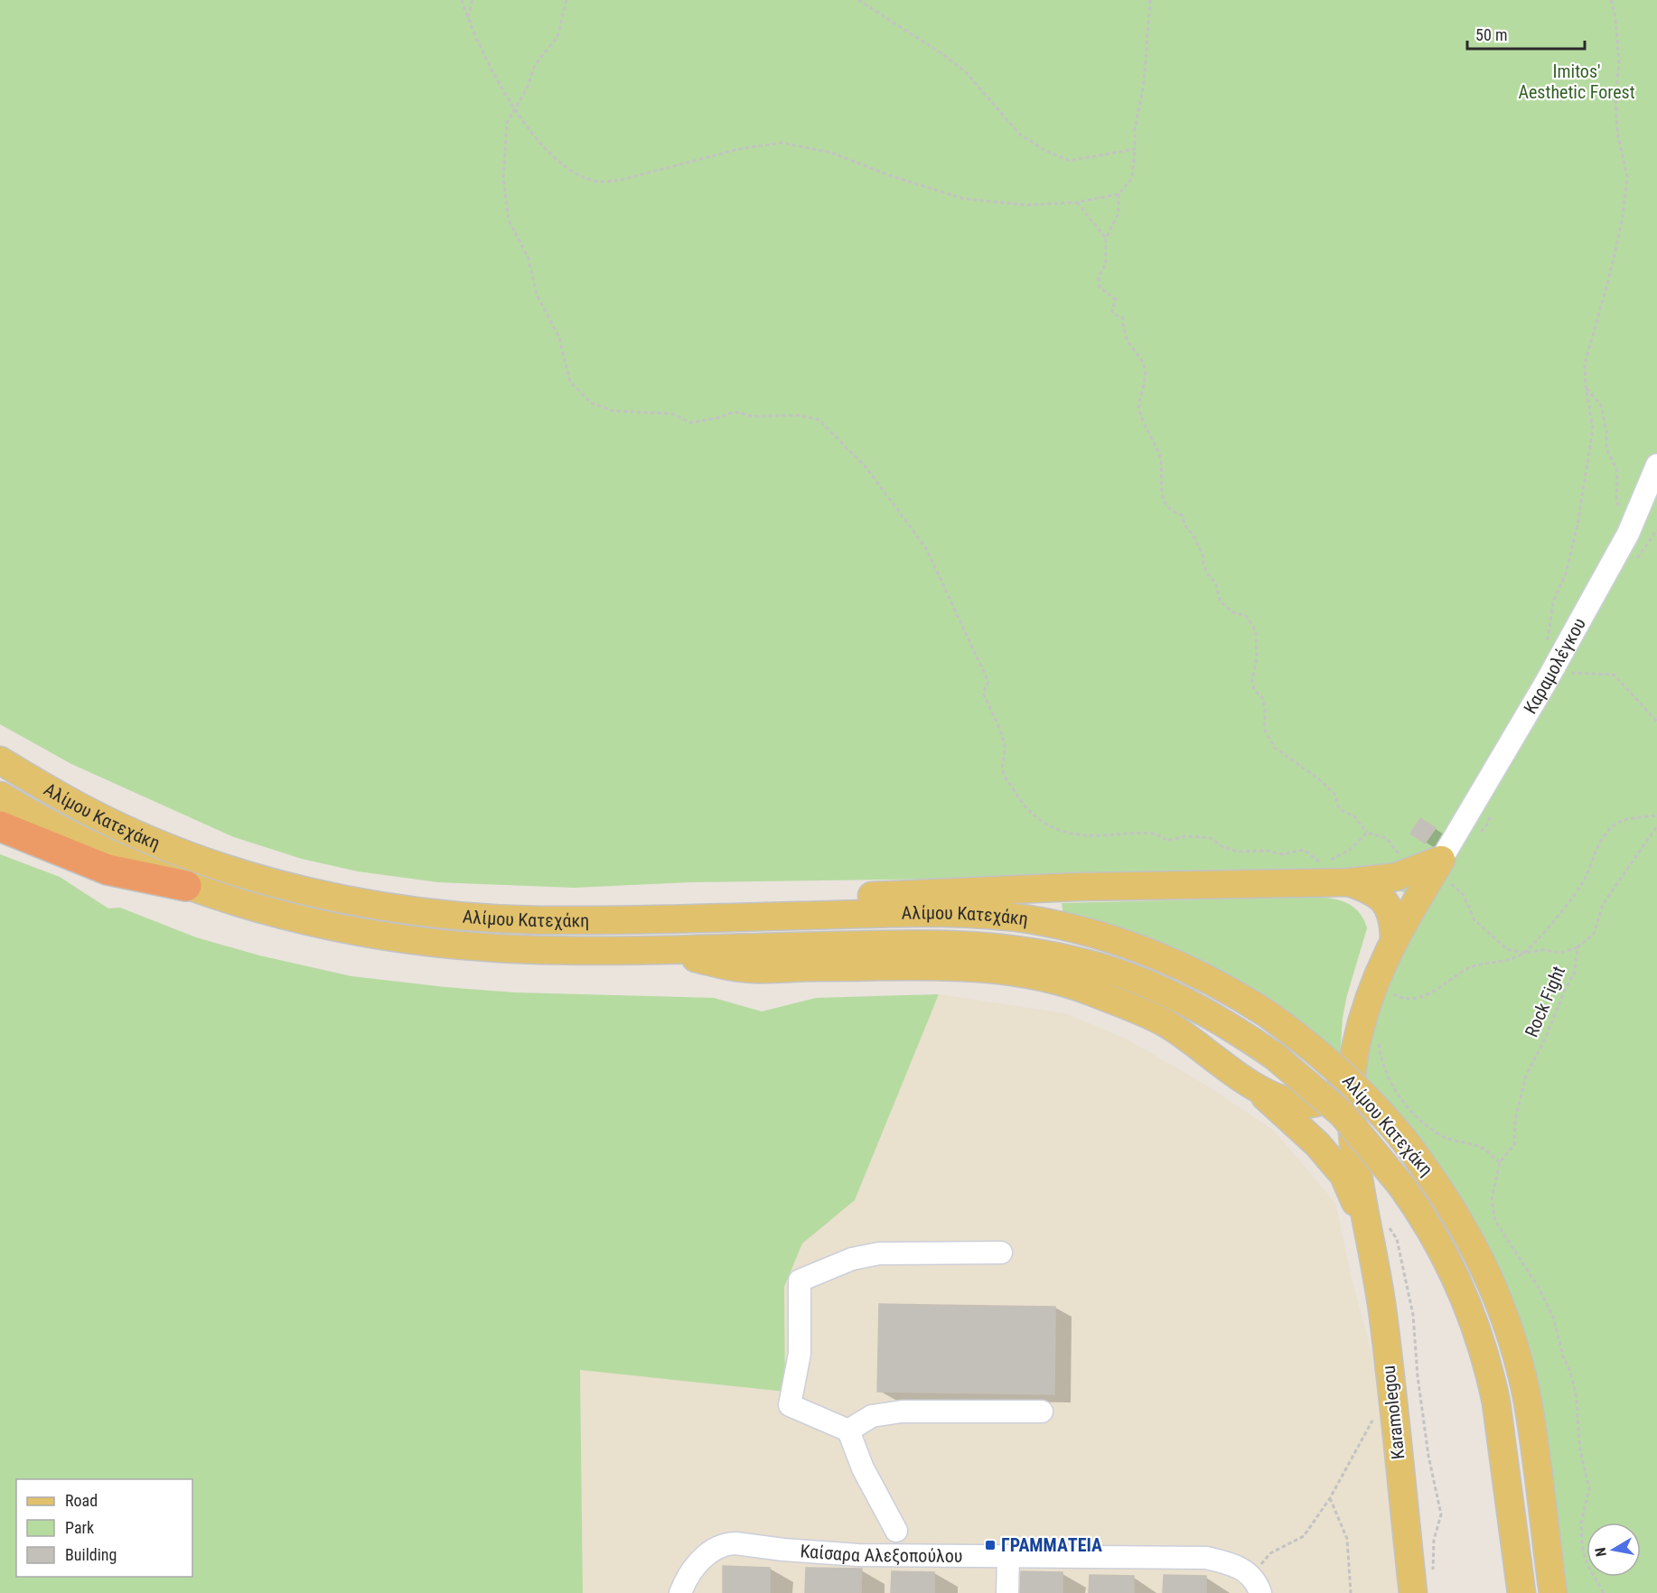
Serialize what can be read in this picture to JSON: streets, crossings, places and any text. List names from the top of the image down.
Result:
{
  "streets": {
    "main road": ["Αλίμου Κατεχάκη", "Karamolegou"],
    "street": ["Καραμολέγκου", "Καίσαρα Αλεξοπούλου"],
    "path": ["Rock Fight"]
  },
  "parks": ["Imitos' Aesthetic Forest"],
  "places": {
    "transit": ["ΓΡΑΜΜΑΤΕΙΑ"]
  },
  "legend": ["Road", "Park", "Building"],
  "scale_bar": "50 m",
  "north": "left"
}
